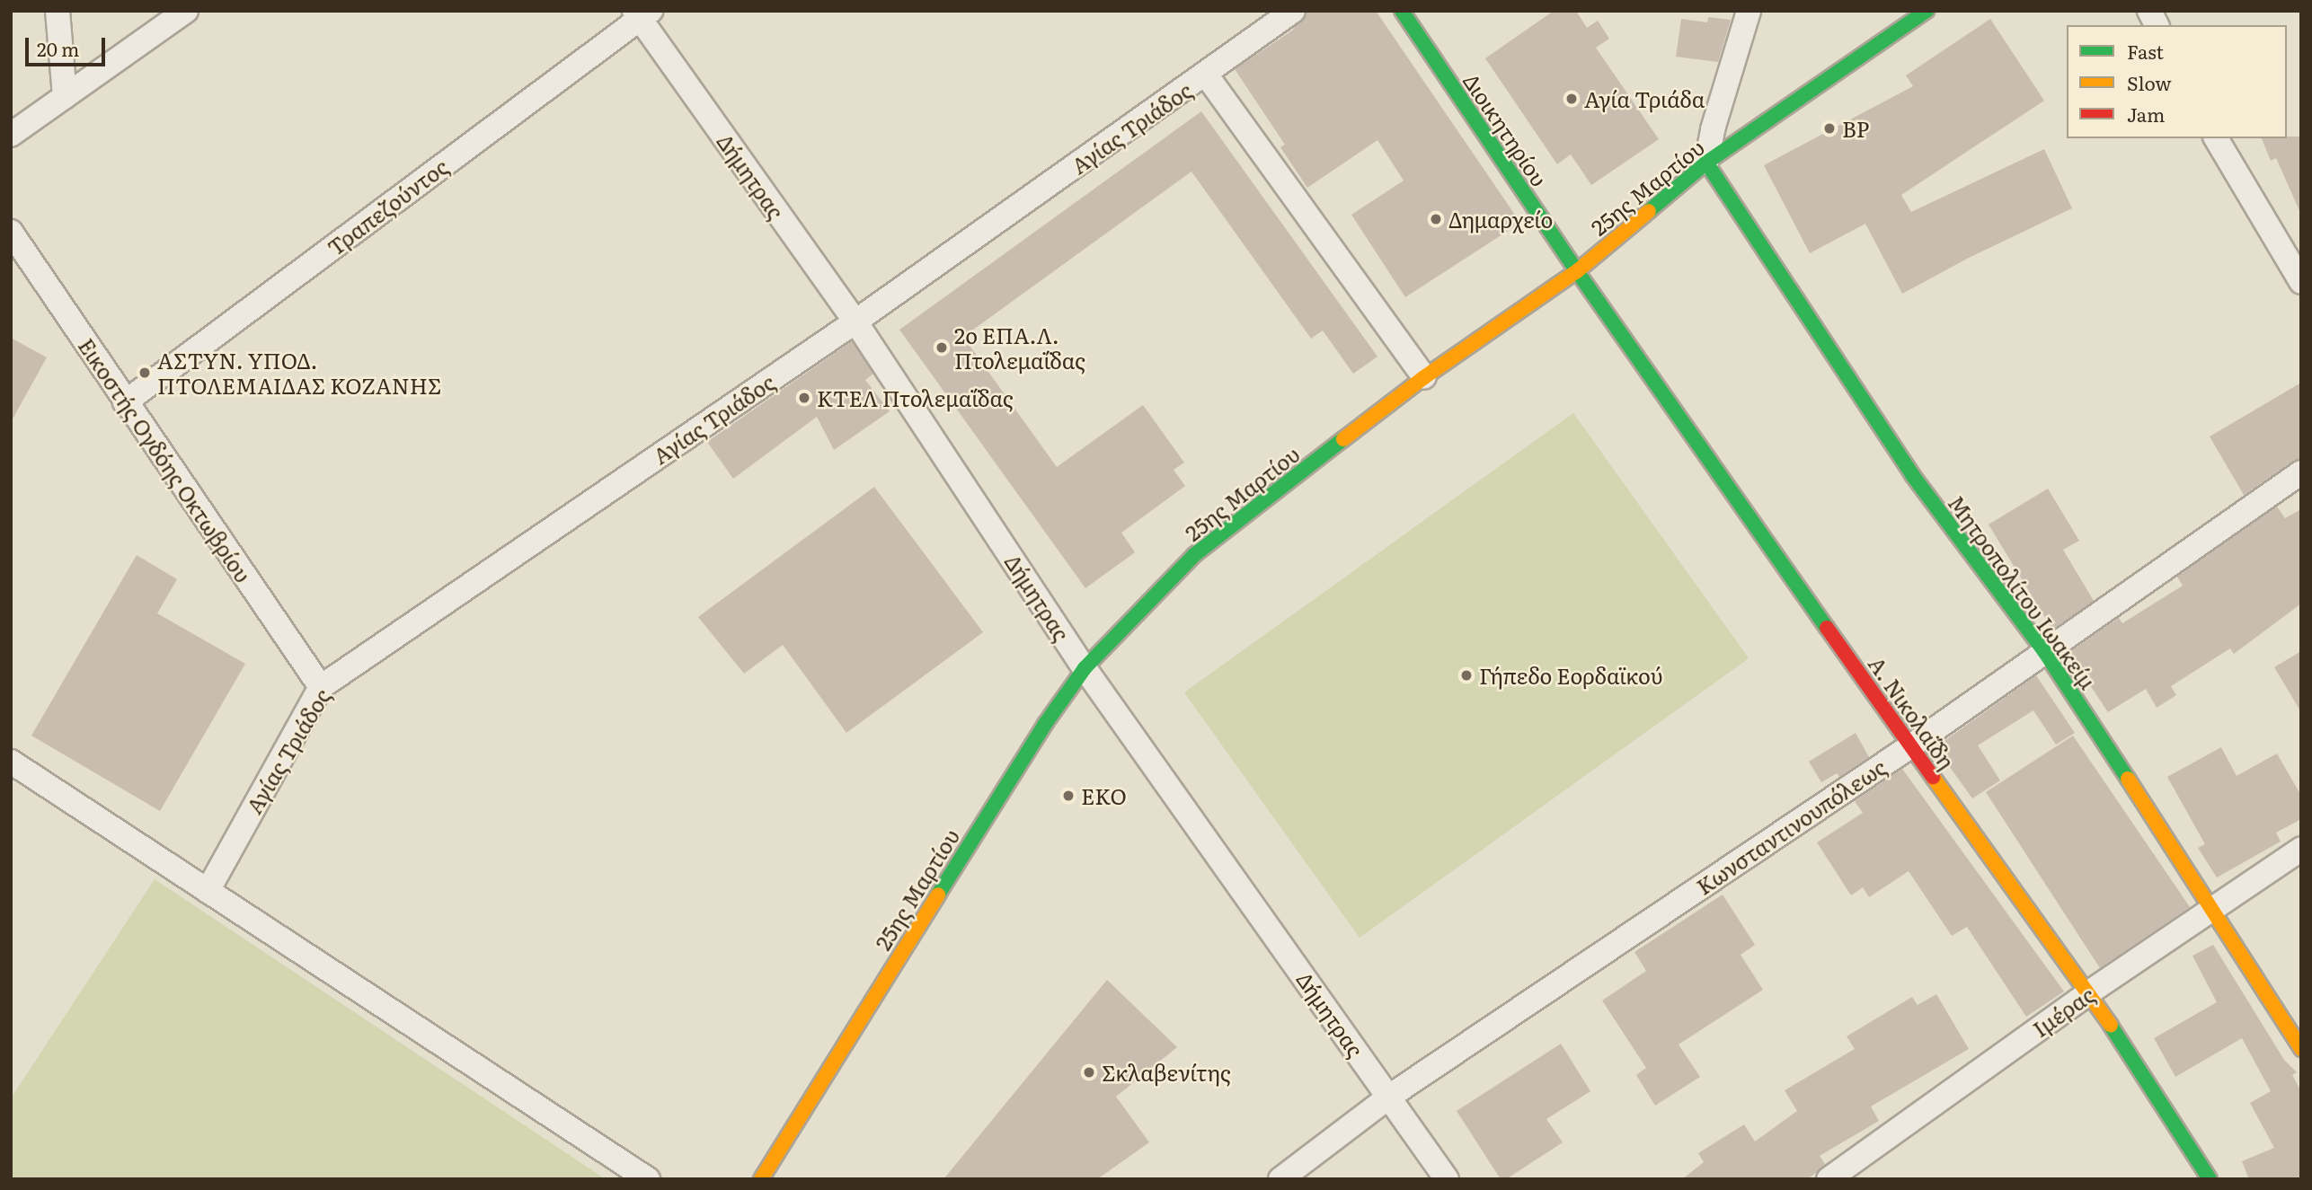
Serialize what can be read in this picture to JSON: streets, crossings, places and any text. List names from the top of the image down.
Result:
{
  "streets": {
    "street": [
      "Αγίας Τριάδος",
      "Διοικητηρίου",
      "Δήμητρας",
      "25ης Μαρτίου",
      "Τραπεζούντος",
      "Εικοστής Ογδόης Οκτωβρίου",
      "Μητροπολίτου Ιωακείμ",
      "Α. Νικολαΐδη",
      "Κωνσταντινουπόλεως",
      "Ιμέρας"
    ]
  },
  "crossings": [
    ["Αγίας Τριάδος", "Δήμητρας"],
    ["Αγίας Τριάδος", "Εικοστής Ογδόης Οκτωβρίου"],
    ["Διοικητηρίου", "25ης Μαρτίου"],
    ["Διοικητηρίου", "Α. Νικολαΐδη"],
    ["Δήμητρας", "25ης Μαρτίου"],
    ["Δήμητρας", "Τραπεζούντος"],
    ["Δήμητρας", "Κωνσταντινουπόλεως"],
    ["25ης Μαρτίου", "Μητροπολίτου Ιωακείμ"],
    ["25ης Μαρτίου", "Α. Νικολαΐδη"],
    ["Τραπεζούντος", "Εικοστής Ογδόης Οκτωβρίου"],
    ["Μητροπολίτου Ιωακείμ", "Κωνσταντινουπόλεως"],
    ["Μητροπολίτου Ιωακείμ", "Ιμέρας"],
    ["Α. Νικολαΐδη", "Κωνσταντινουπόλεως"],
    ["Α. Νικολαΐδη", "Ιμέρας"]
  ],
  "places": [
    "Αγία Τριάδα",
    "BP",
    "Δημαρχείο",
    "2ο ΕΠΑ.Λ. Πτολεμαΐδας",
    "ΑΣΤΥΝ. ΥΠΟΔ. ΠΤΟΛΕΜΑΙΔΑΣ ΚΟΖΑΝΗΣ",
    "ΚΤΕΛ Πτολεμαΐδας",
    "Γήπεδο Εορδαϊκού",
    "EKO",
    "Σκλαβενίτης"
  ],
  "legend": ["Fast", "Slow", "Jam"],
  "scale_bar": "20 m"
}
